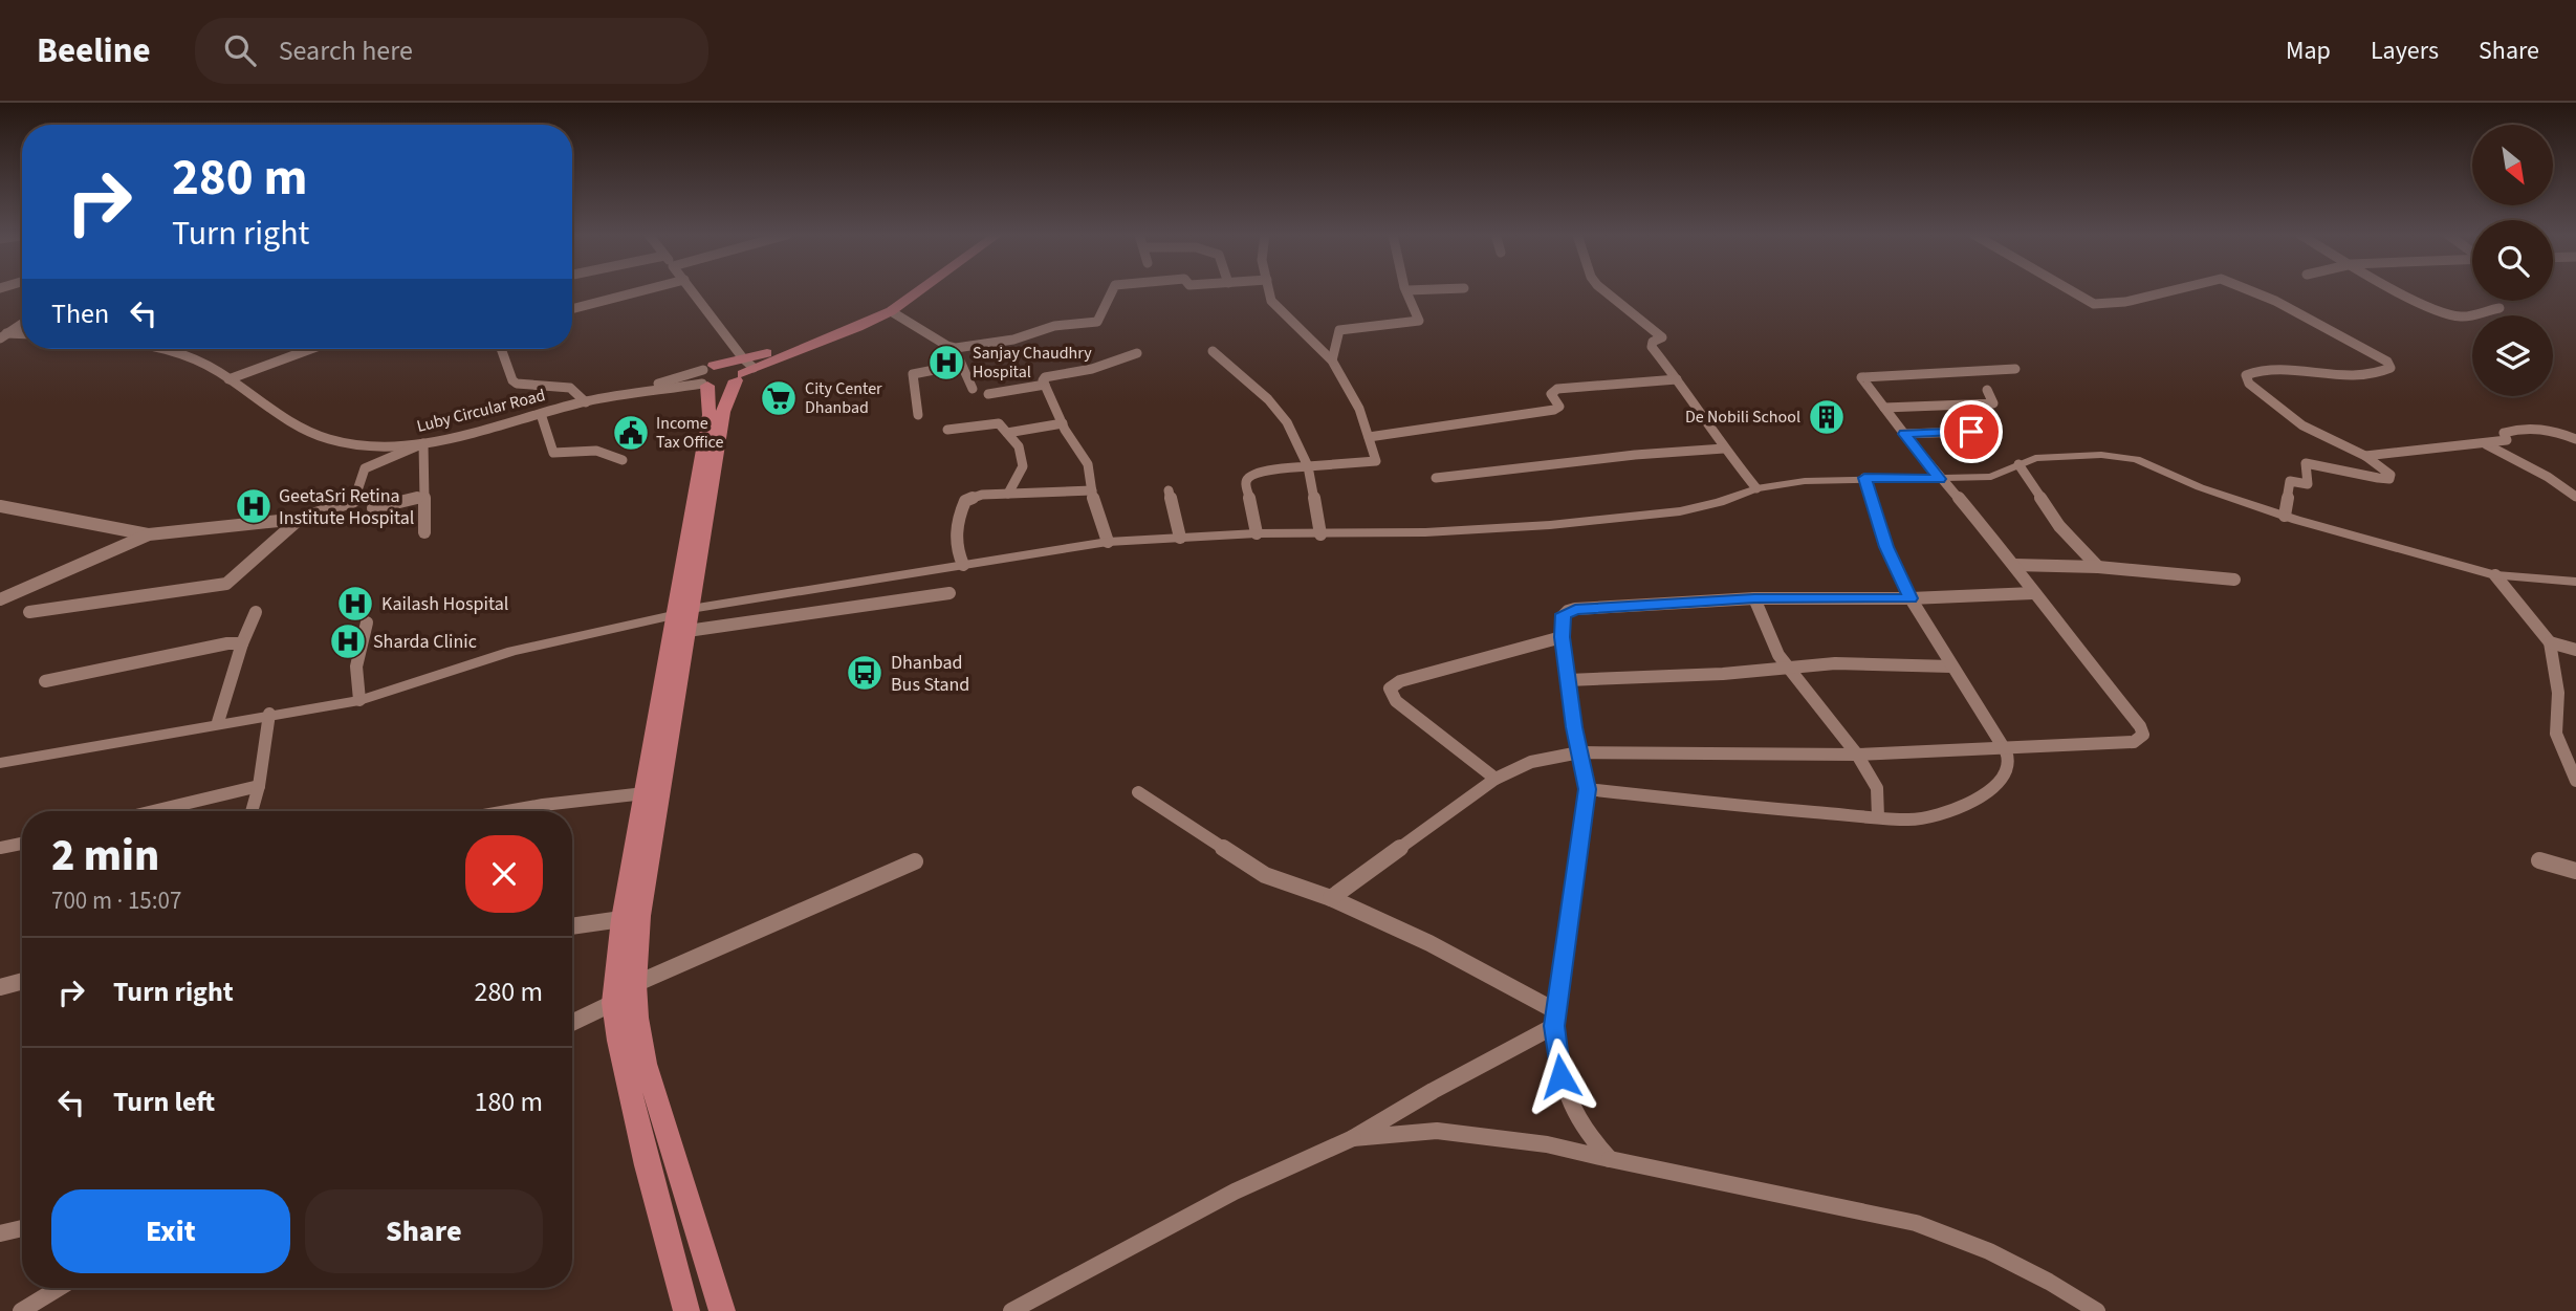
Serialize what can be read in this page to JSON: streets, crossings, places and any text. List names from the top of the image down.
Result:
{
  "streets": {
    "street": ["Luby Circular Road"]
  },
  "places": {
    "hospital": [
      "Sanjay Chaudhry Hospital",
      "GeetaSri Retina Institute Hospital",
      "Kailash Hospital",
      "Sharda Clinic"
    ],
    "supermarket": ["City Center Dhanbad"],
    "building": ["De Nobili School"],
    "public building": ["Income Tax Office"],
    "bus stop": ["Dhanbad Bus Stand"]
  },
  "north": "bottom right",
  "page": {
    "header": "Beeline",
    "search": "Search here",
    "nav": ["Map", "Layers", "Share"],
    "turn": ["280 m", "Turn right"],
    "then": "Then",
    "heading": ["2 min", "700 m · 15:07"],
    "list": [
      {
        "name": "Turn right",
        "value": "280 m"
      },
      {
        "name": "Turn left",
        "value": "180 m"
      }
    ],
    "buttons": ["Exit", "Share"]
  }
}
